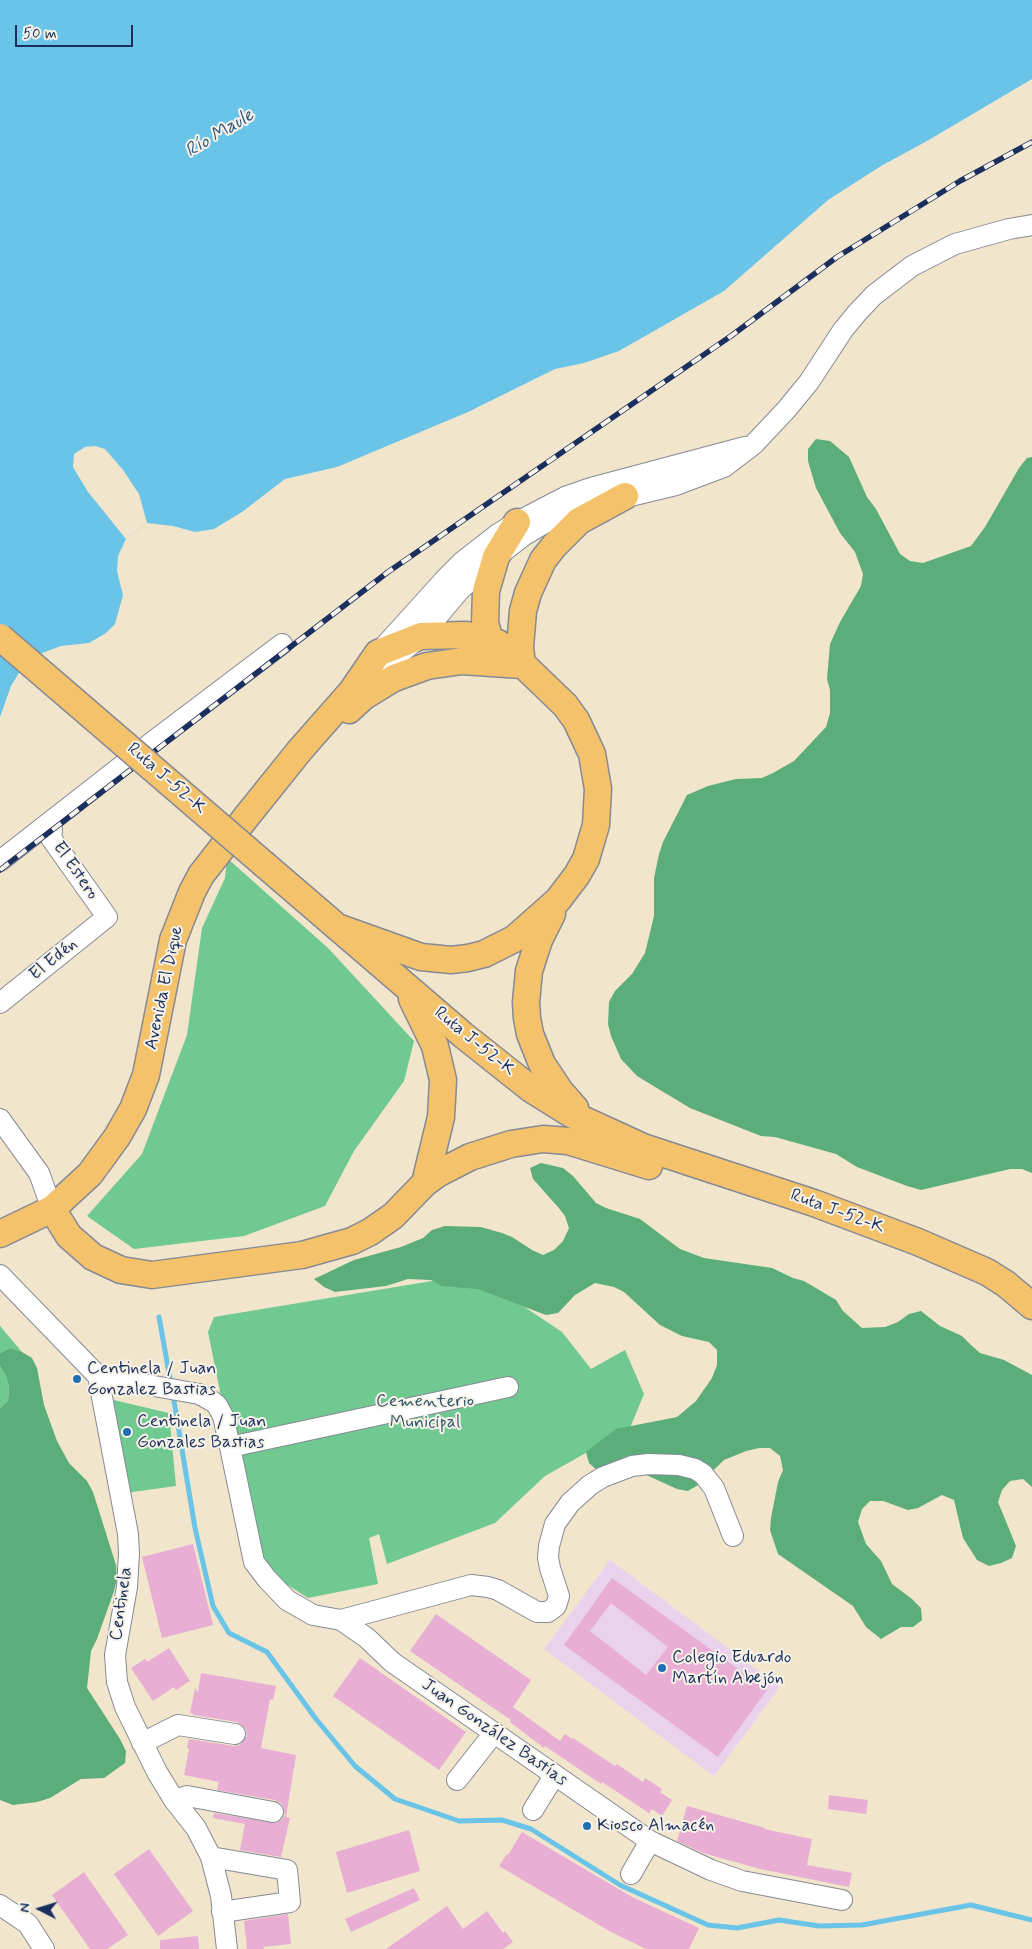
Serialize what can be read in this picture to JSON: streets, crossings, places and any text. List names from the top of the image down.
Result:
{
  "streets": {
    "main road": ["Ruta J-52-K", "Avenida El Dique"],
    "street": [
      "El Estero",
      "El Edén",
      "Centinela",
      "Juan González Bastías"
    ]
  },
  "crossings": [
    ["El Estero", "El Edén"],
    ["Centinela", "Juan González Bastías"]
  ],
  "water": ["Río Maule"],
  "parks": ["Cementerio Municipal"],
  "places": [
    "Centinela / Juan Gonzalez Bastias",
    "Centinela / Juan Gonzales Bastias",
    "Colegio Eduardo Martín Abejón",
    "Kiosco Almacén"
  ],
  "scale_bar": "50 m",
  "north": "left"
}
